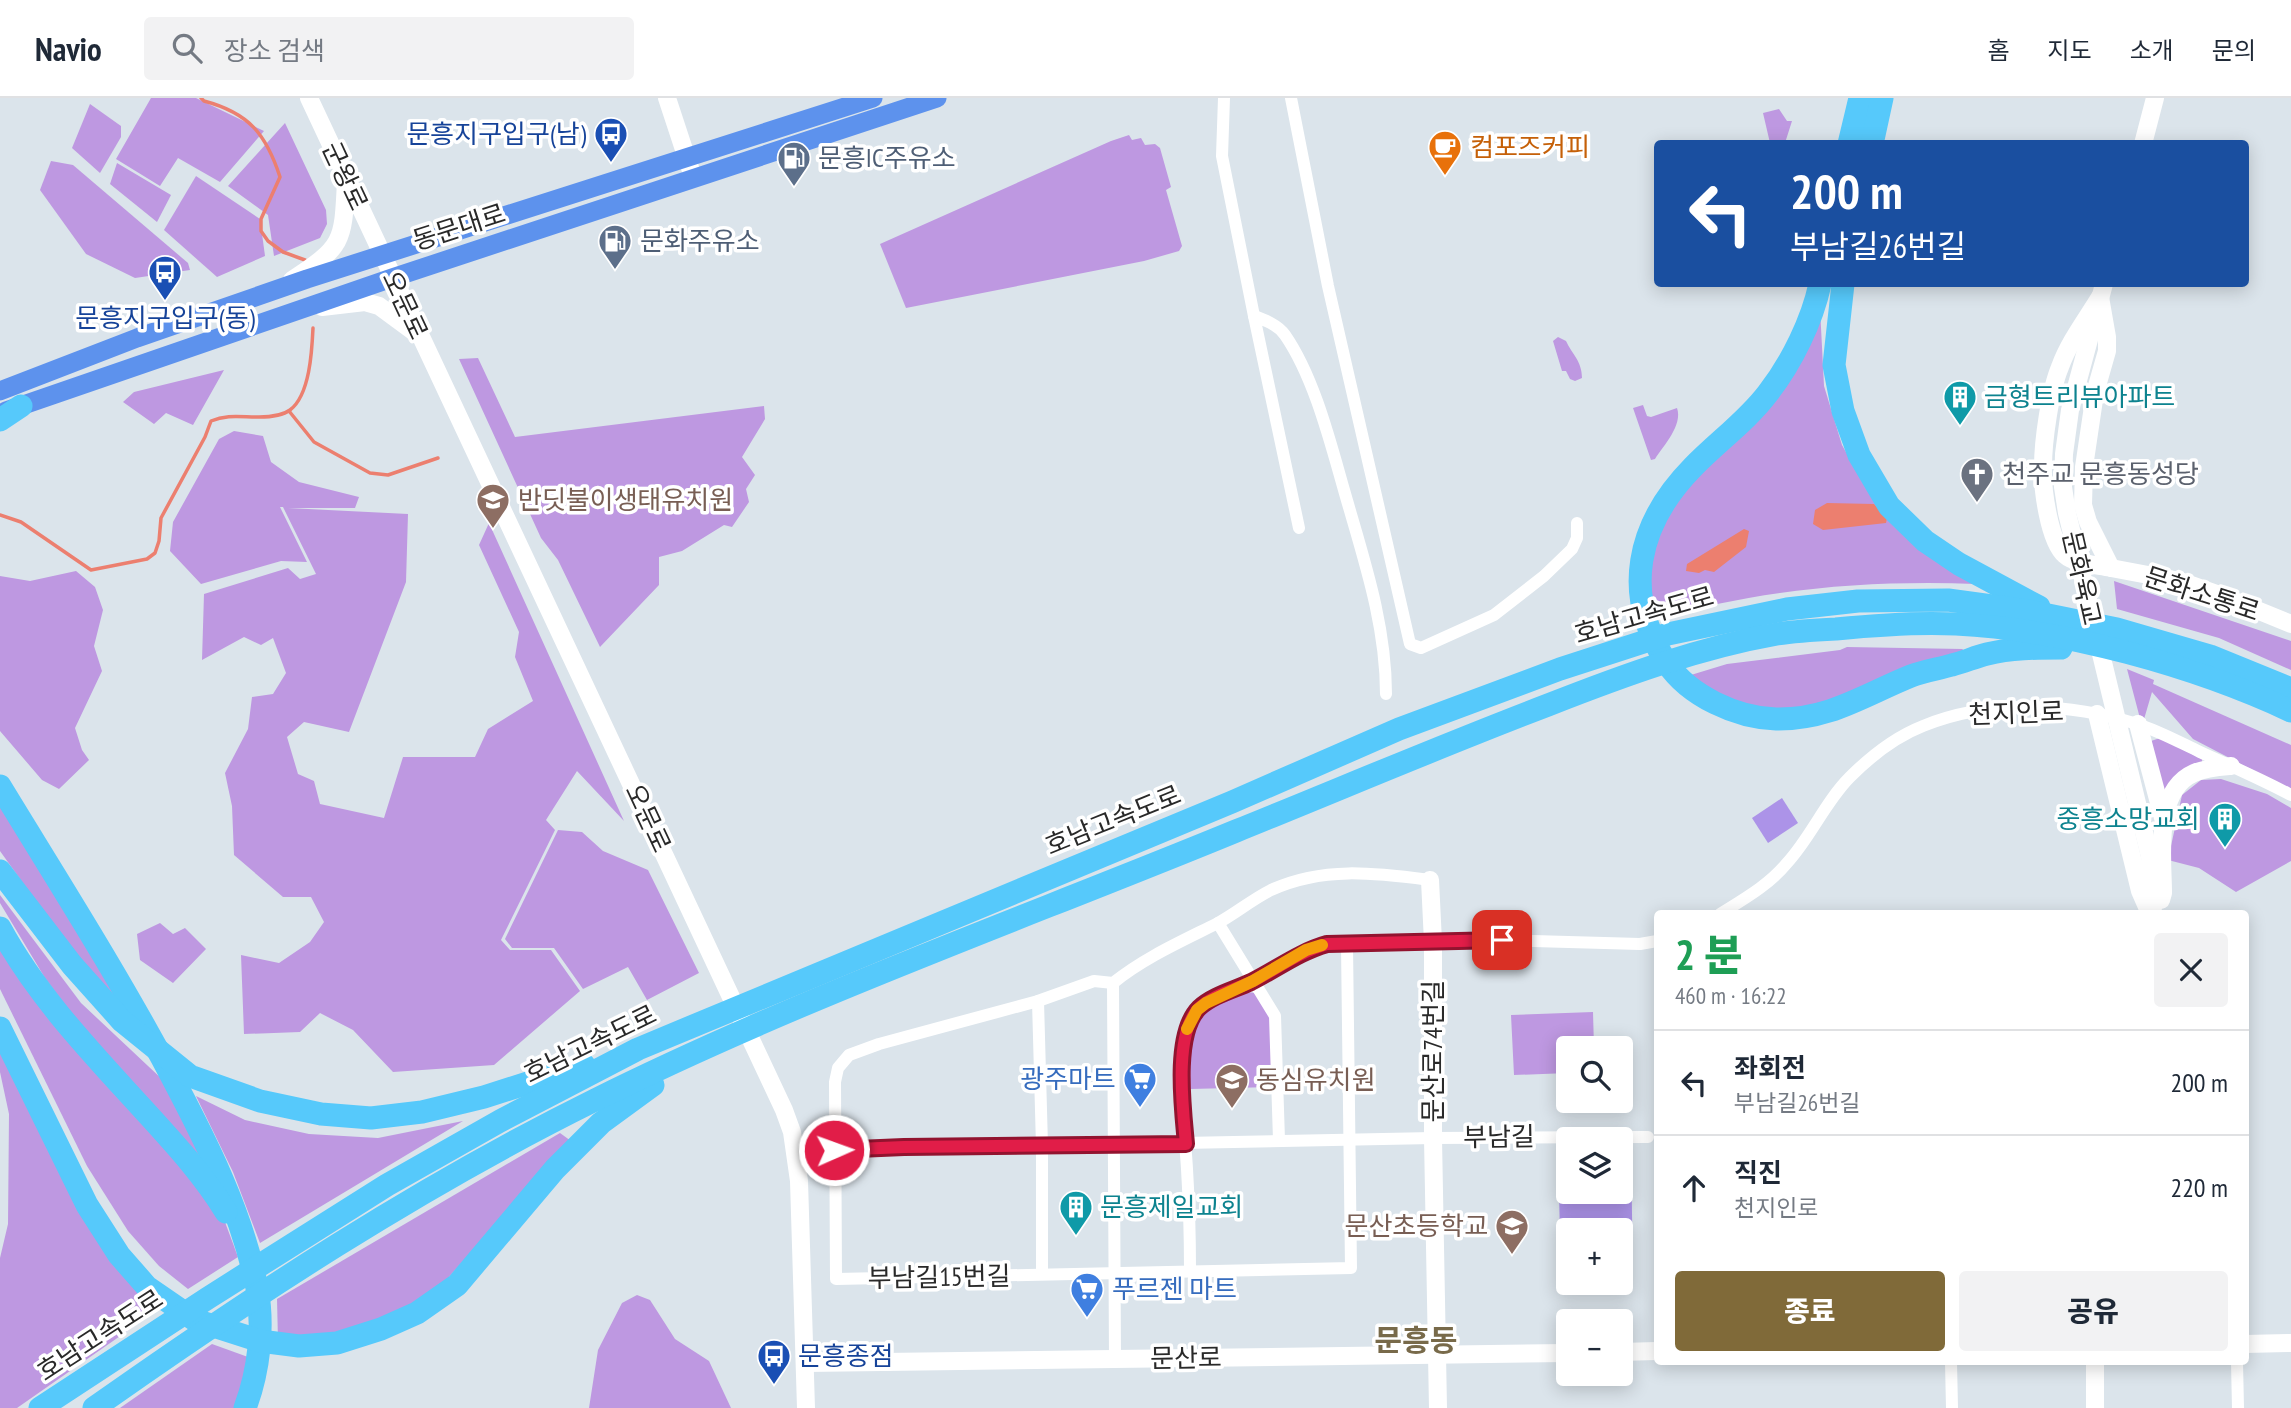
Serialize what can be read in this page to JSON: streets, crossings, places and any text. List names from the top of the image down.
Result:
{
  "streets": {
    "highway": ["호남고속도로"],
    "main road": ["동문대로"],
    "street": [
      "군왕로",
      "오문로",
      "문화육교",
      "문화소통로",
      "천지인로",
      "문산로74번길",
      "부남길",
      "부남길15번길",
      "문산로"
    ]
  },
  "crossings": [
    ["군왕로", "동문대로"],
    ["군왕로", "오문로"],
    ["동문대로", "오문로"],
    ["오문로", "문산로"],
    ["문화육교", "문화소통로"],
    ["문산로74번길", "부남길"],
    ["문산로74번길", "부남길15번길"],
    ["문산로74번길", "문산로"],
    ["부남길", "부남길15번길"]
  ],
  "districts": ["문흥동"],
  "places": {
    "bus stop": ["문흥지구입구(남)", "문흥지구입구(동)", "문흥종점"],
    "cafe": ["컴포즈커피"],
    "fuel station": ["문흥IC주유소", "문화주유소"],
    "building": ["금형트리뷰아파트", "중흥소망교회", "문흥제일교회"],
    "church": ["천주교 문흥동성당"],
    "school or university": ["반딧불이생태유치원", "동심유치원", "문산초등학교"],
    "supermarket": ["광주마트", "푸르젠 마트"]
  },
  "page": {
    "header": "Navio",
    "search": "장소 검색",
    "nav": [
      "홈",
      "지도",
      "소개",
      "문의"
    ],
    "turn": ["200 m", "부남길26번길"],
    "heading": ["2 분", "460 m · 16:22"],
    "list": [
      {
        "name": "좌회전",
        "note": "부남길26번길",
        "value": "200 m"
      },
      {
        "name": "직진",
        "note": "천지인로",
        "value": "220 m"
      }
    ],
    "map_buttons": ["+", "−"],
    "buttons": ["종료", "공유"]
  }
}
